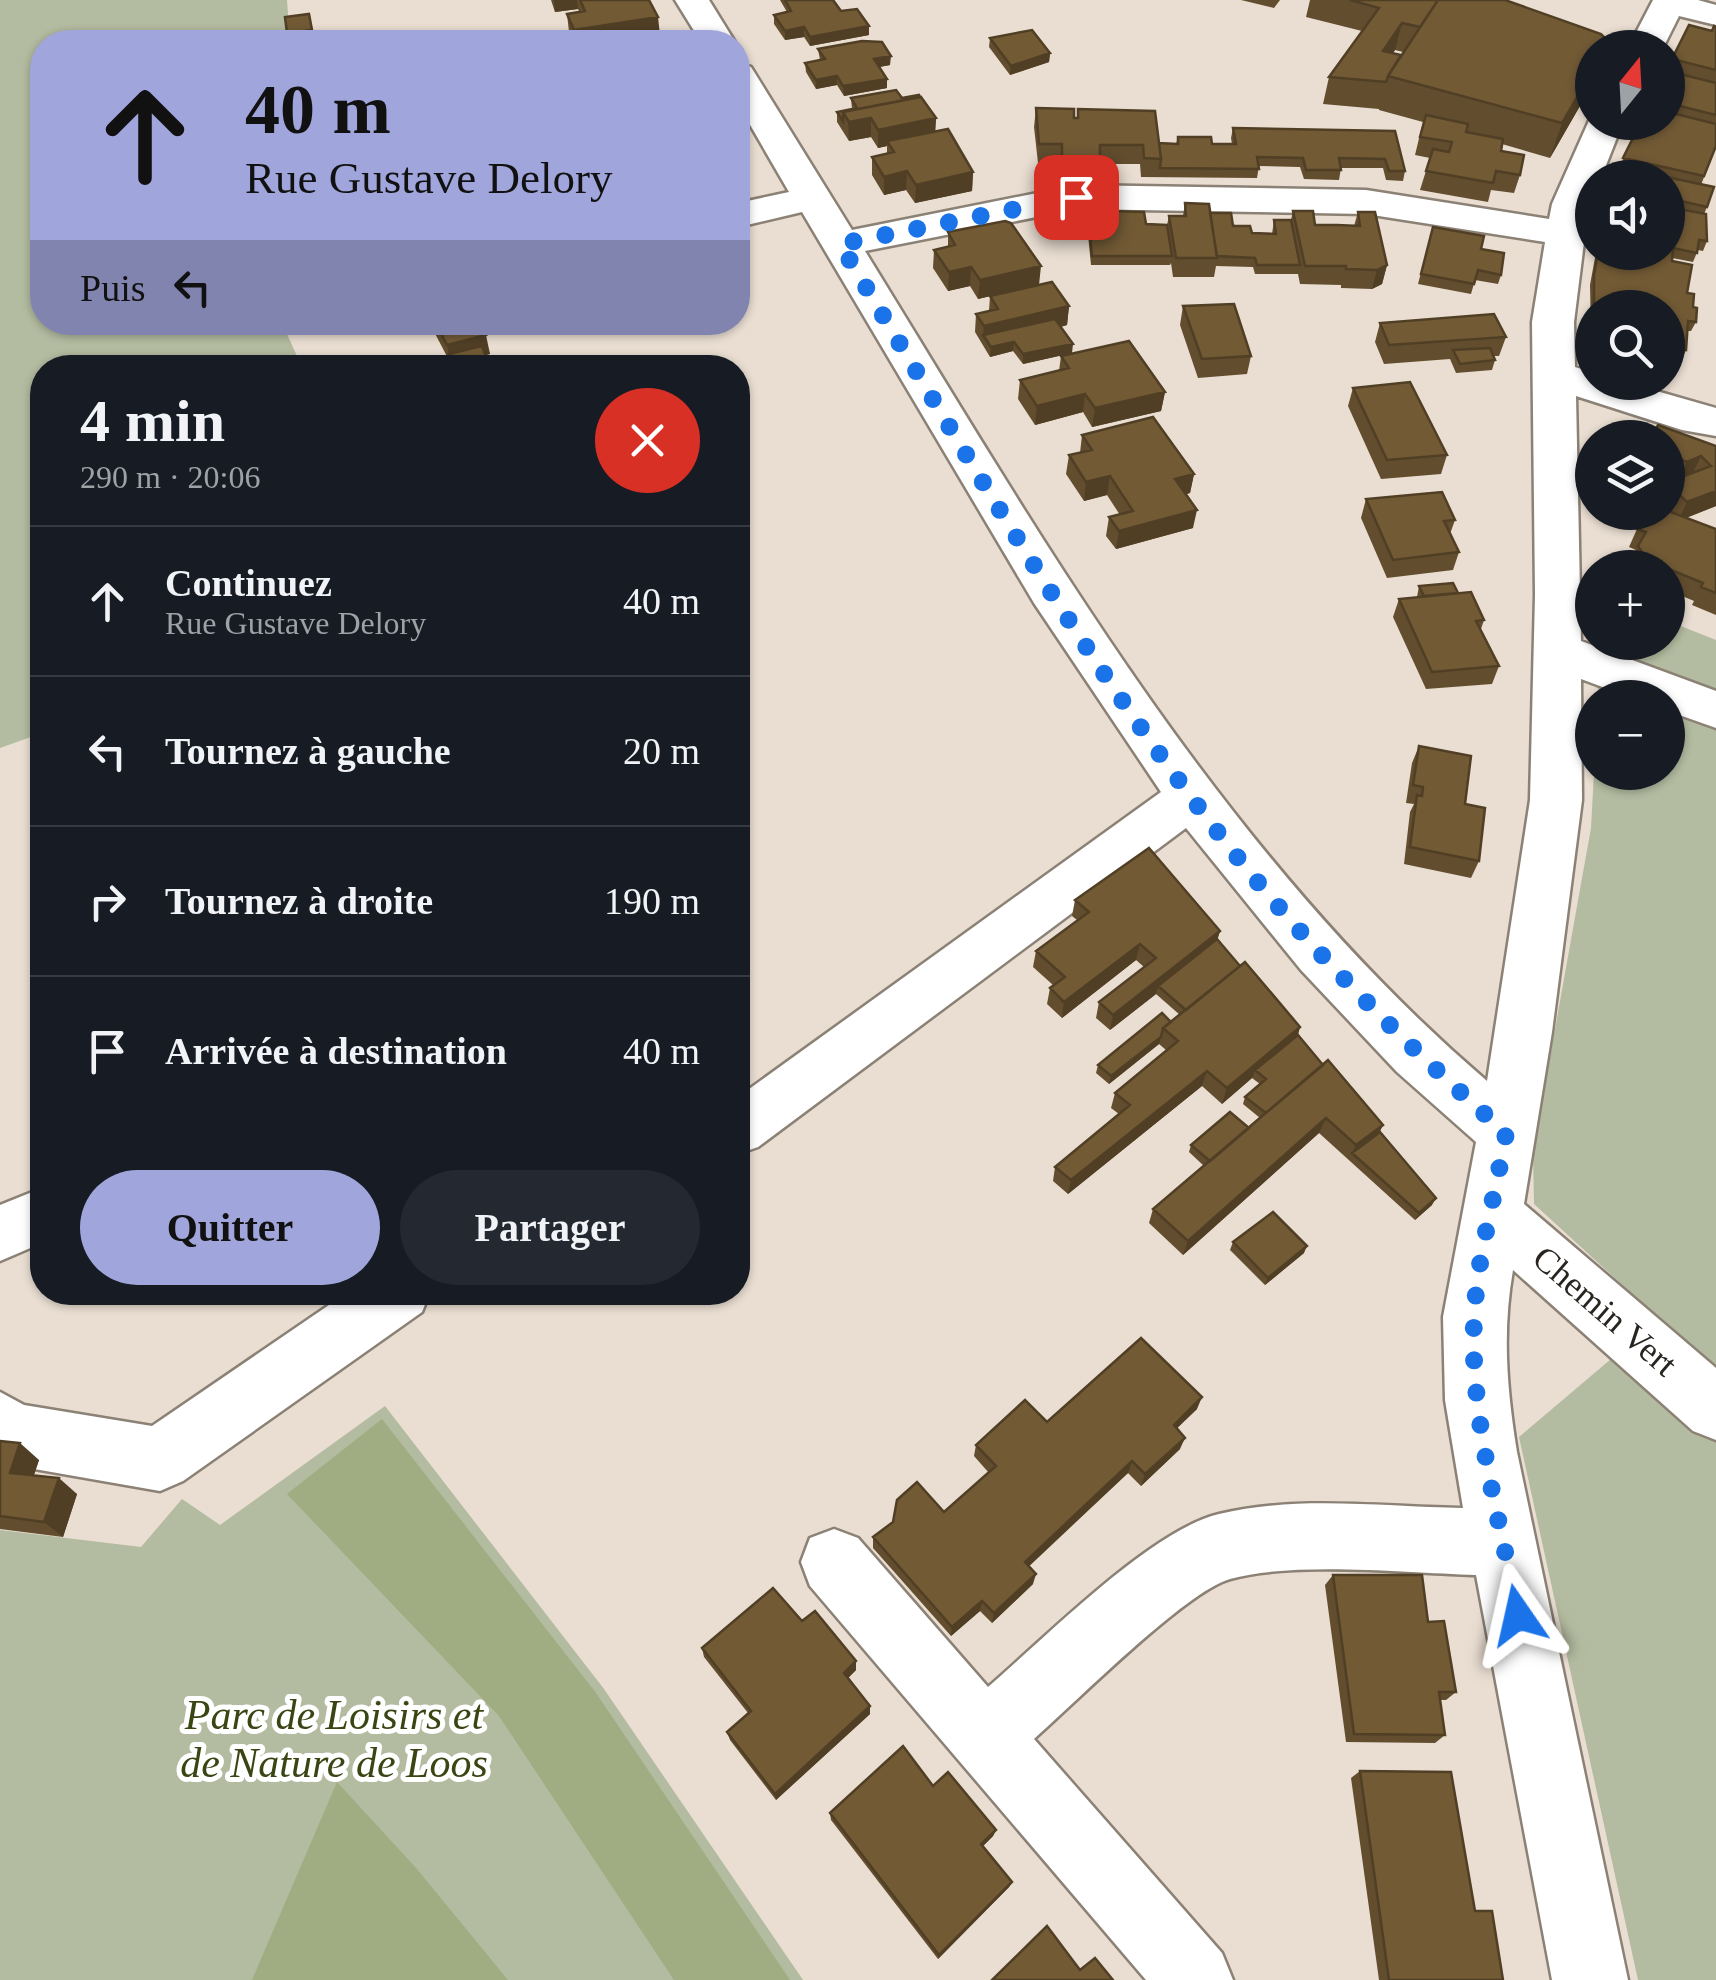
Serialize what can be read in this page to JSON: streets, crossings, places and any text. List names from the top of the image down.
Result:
{
  "streets": {
    "street": ["Chemin Vert"]
  },
  "parks": ["Parc de Loisirs et de Nature de Loos"],
  "north": "top",
  "page": {
    "map_buttons": ["+", "−"],
    "turn": ["40 m", "Rue Gustave Delory"],
    "then": "Puis",
    "heading": ["4 min", "290 m · 20:06"],
    "list": [
      {
        "name": "Continuez",
        "note": "Rue Gustave Delory",
        "value": "40 m"
      },
      {
        "name": "Tournez à gauche",
        "value": "20 m"
      },
      {
        "name": "Tournez à droite",
        "value": "190 m"
      },
      {
        "name": "Arrivée à destination",
        "value": "40 m"
      }
    ],
    "buttons": ["Quitter", "Partager"]
  }
}
